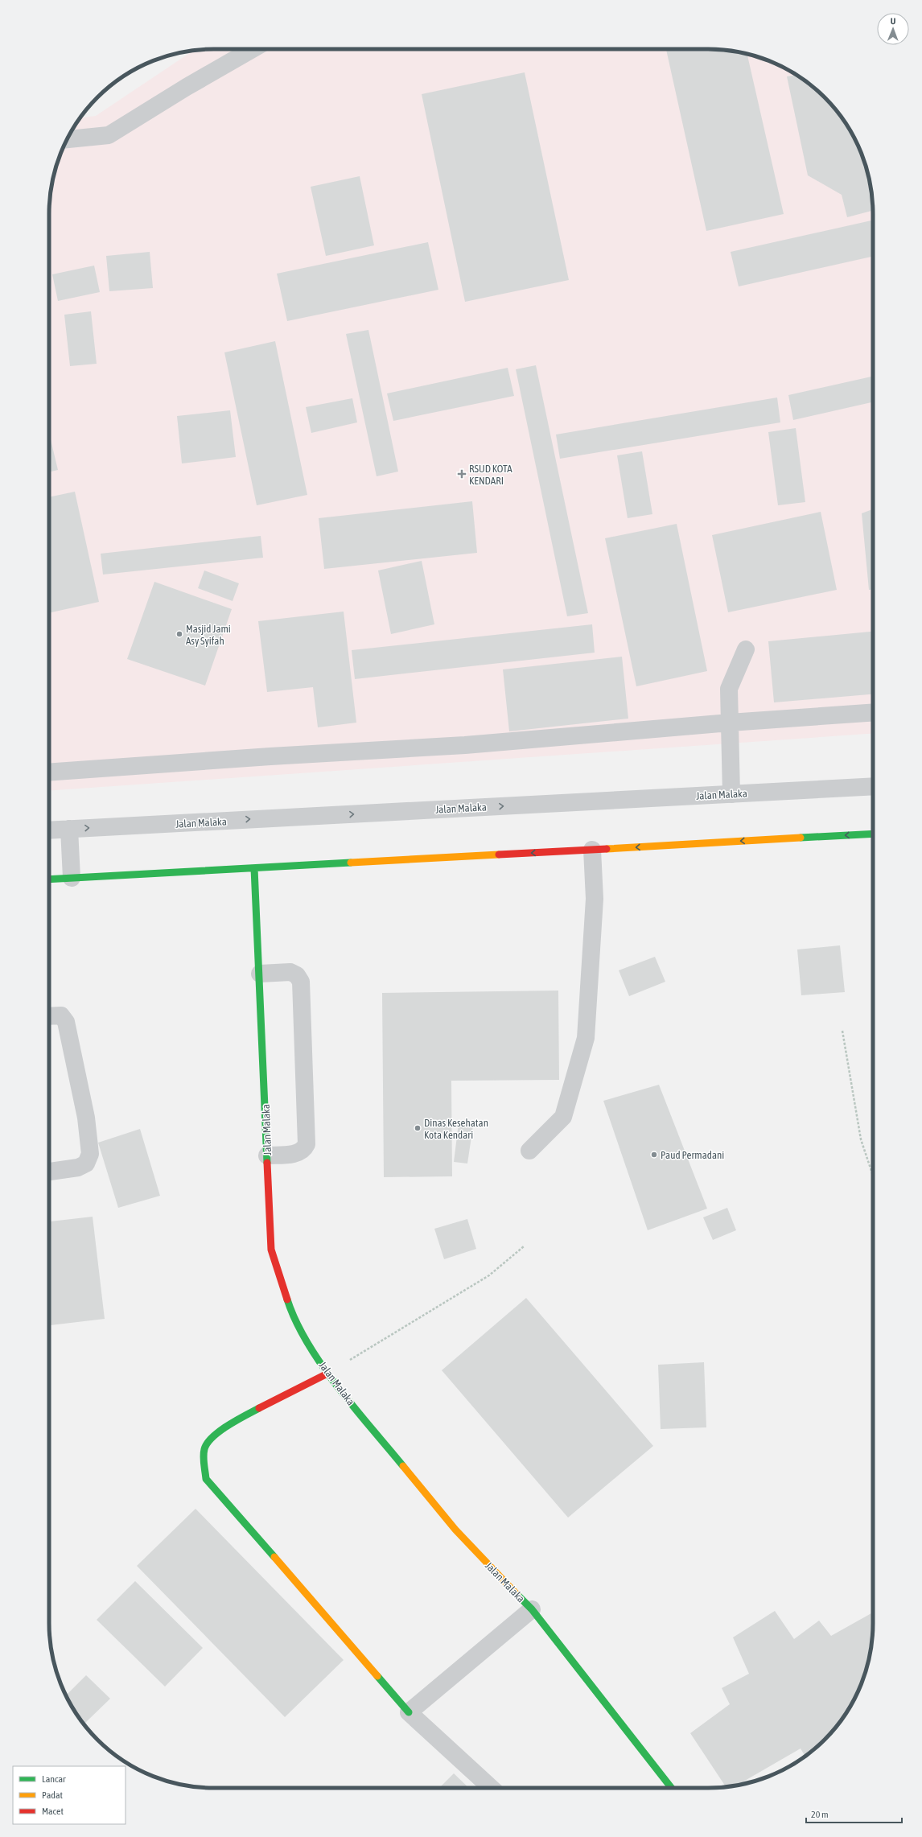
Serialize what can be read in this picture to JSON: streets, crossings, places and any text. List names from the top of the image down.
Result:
{
  "streets": {
    "street": ["Jalan Malaka"]
  },
  "places": {
    "health": ["RSUD KOTA KENDARI"],
    "other": ["Masjid Jami Asy Syifah", "Dinas Kesehatan Kota Kendari", "Paud Permadani"]
  },
  "legend": ["Lancar", "Padat", "Macet"],
  "scale_bar": "20 m",
  "north": "top"
}
